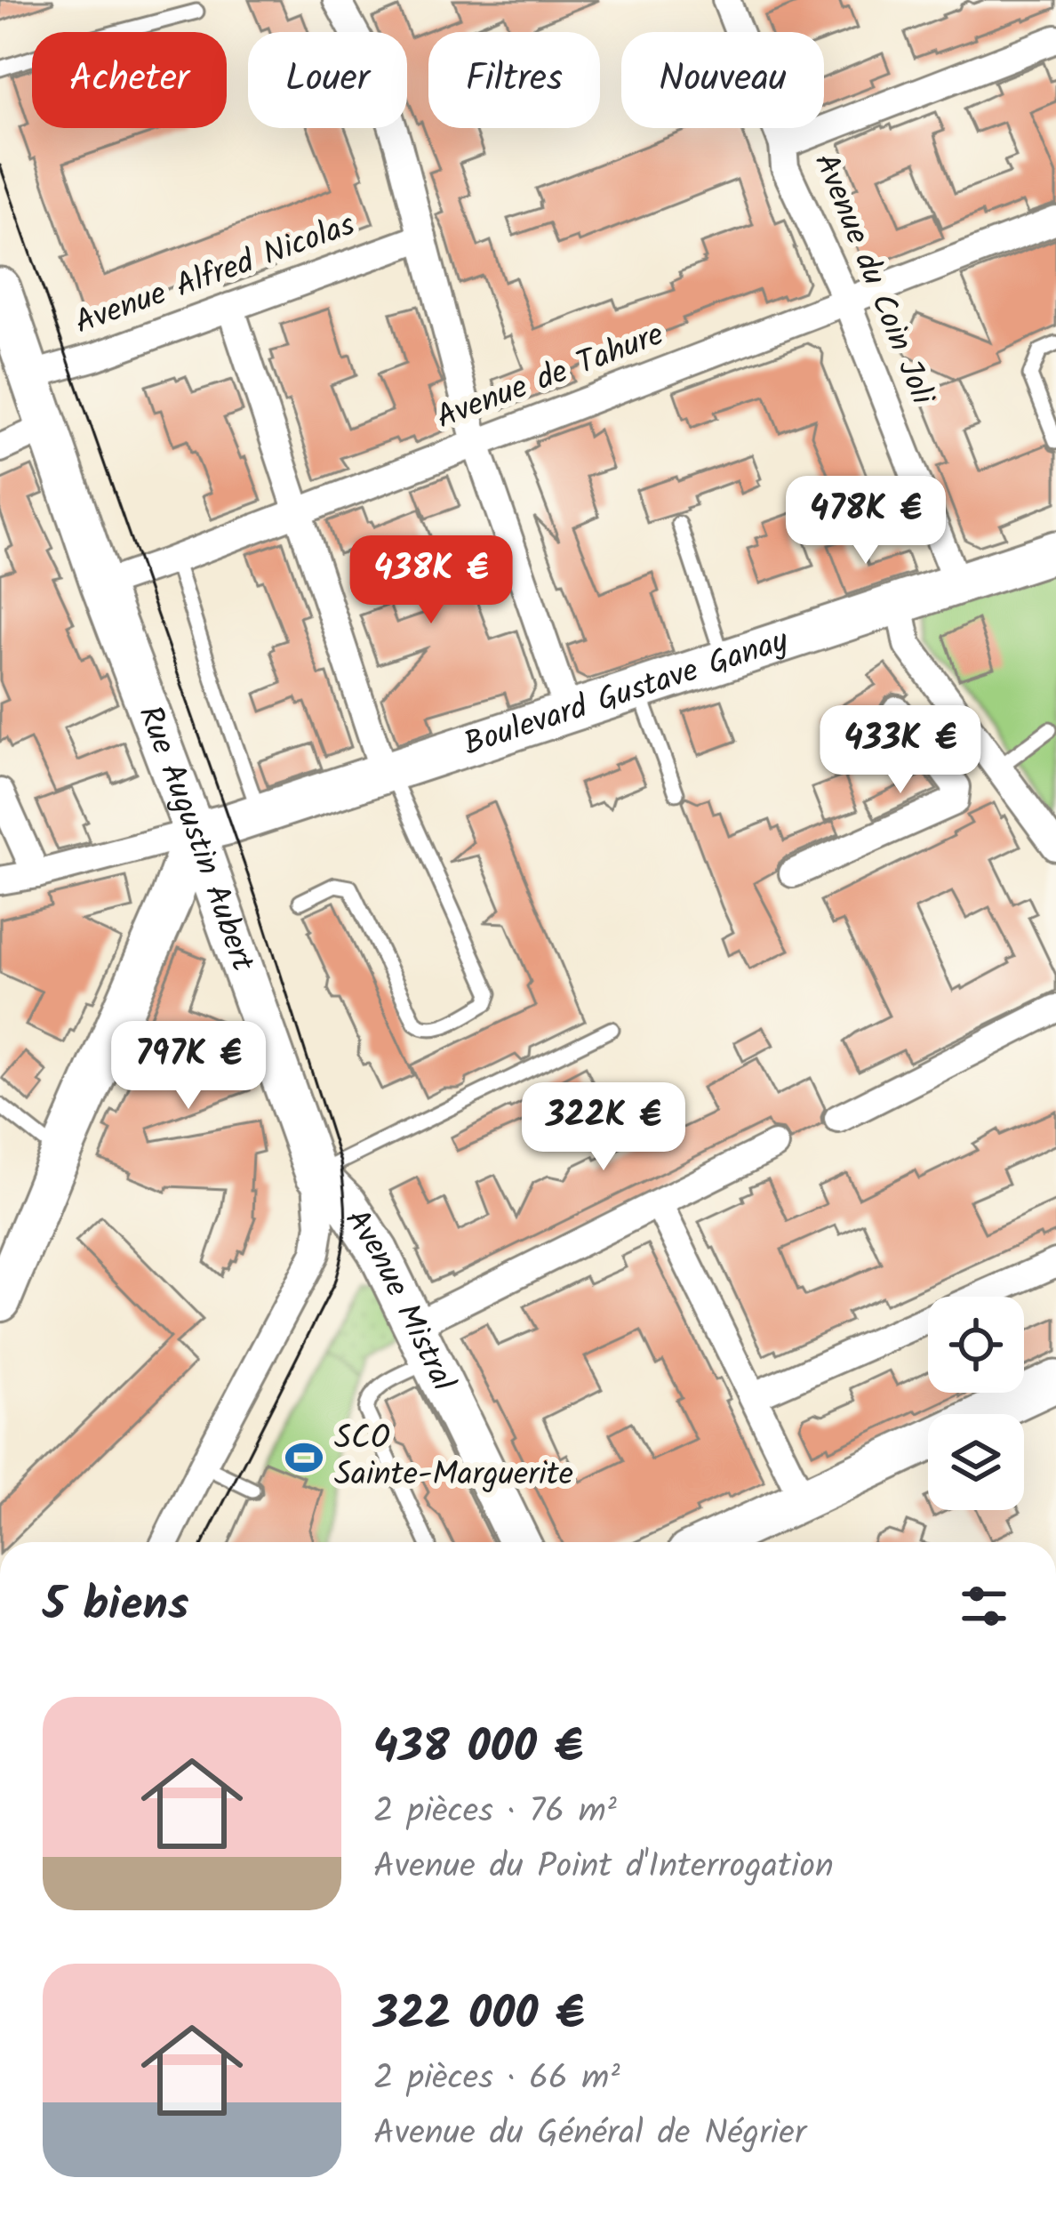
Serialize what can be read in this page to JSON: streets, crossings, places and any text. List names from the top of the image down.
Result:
{
  "streets": {
    "main road": ["Boulevard Gustave Ganay", "Rue Augustin Aubert", "Avenue Mistral"],
    "street": ["Avenue Alfred Nicolas", "Avenue du Coin Joli", "Avenue de Tahure"]
  },
  "crossings": [
    ["Avenue Alfred Nicolas", "Rue Augustin Aubert"],
    ["Avenue du Coin Joli", "Avenue de Tahure"],
    ["Avenue du Coin Joli", "Boulevard Gustave Ganay"],
    ["Avenue de Tahure", "Rue Augustin Aubert"],
    ["Boulevard Gustave Ganay", "Rue Augustin Aubert"],
    ["Rue Augustin Aubert", "Avenue Mistral"]
  ],
  "places": {
    "sports": ["SCO Sainte-Marguerite"]
  },
  "page": {
    "chip": [
      "Acheter",
      "Louer",
      "Filtres",
      "Nouveau"
    ],
    "price": [
      "478K €",
      "438K €",
      "433K €",
      "797K €",
      "322K €"
    ],
    "heading": "5 biens",
    "list": [
      {
        "name": "438 000 €",
        "note": "2 pièces · 76 m² · Avenue du Point d'Interrogation"
      },
      {
        "name": "322 000 €",
        "note": "2 pièces · 66 m² · Avenue du Général de Négrier"
      }
    ]
  }
}
